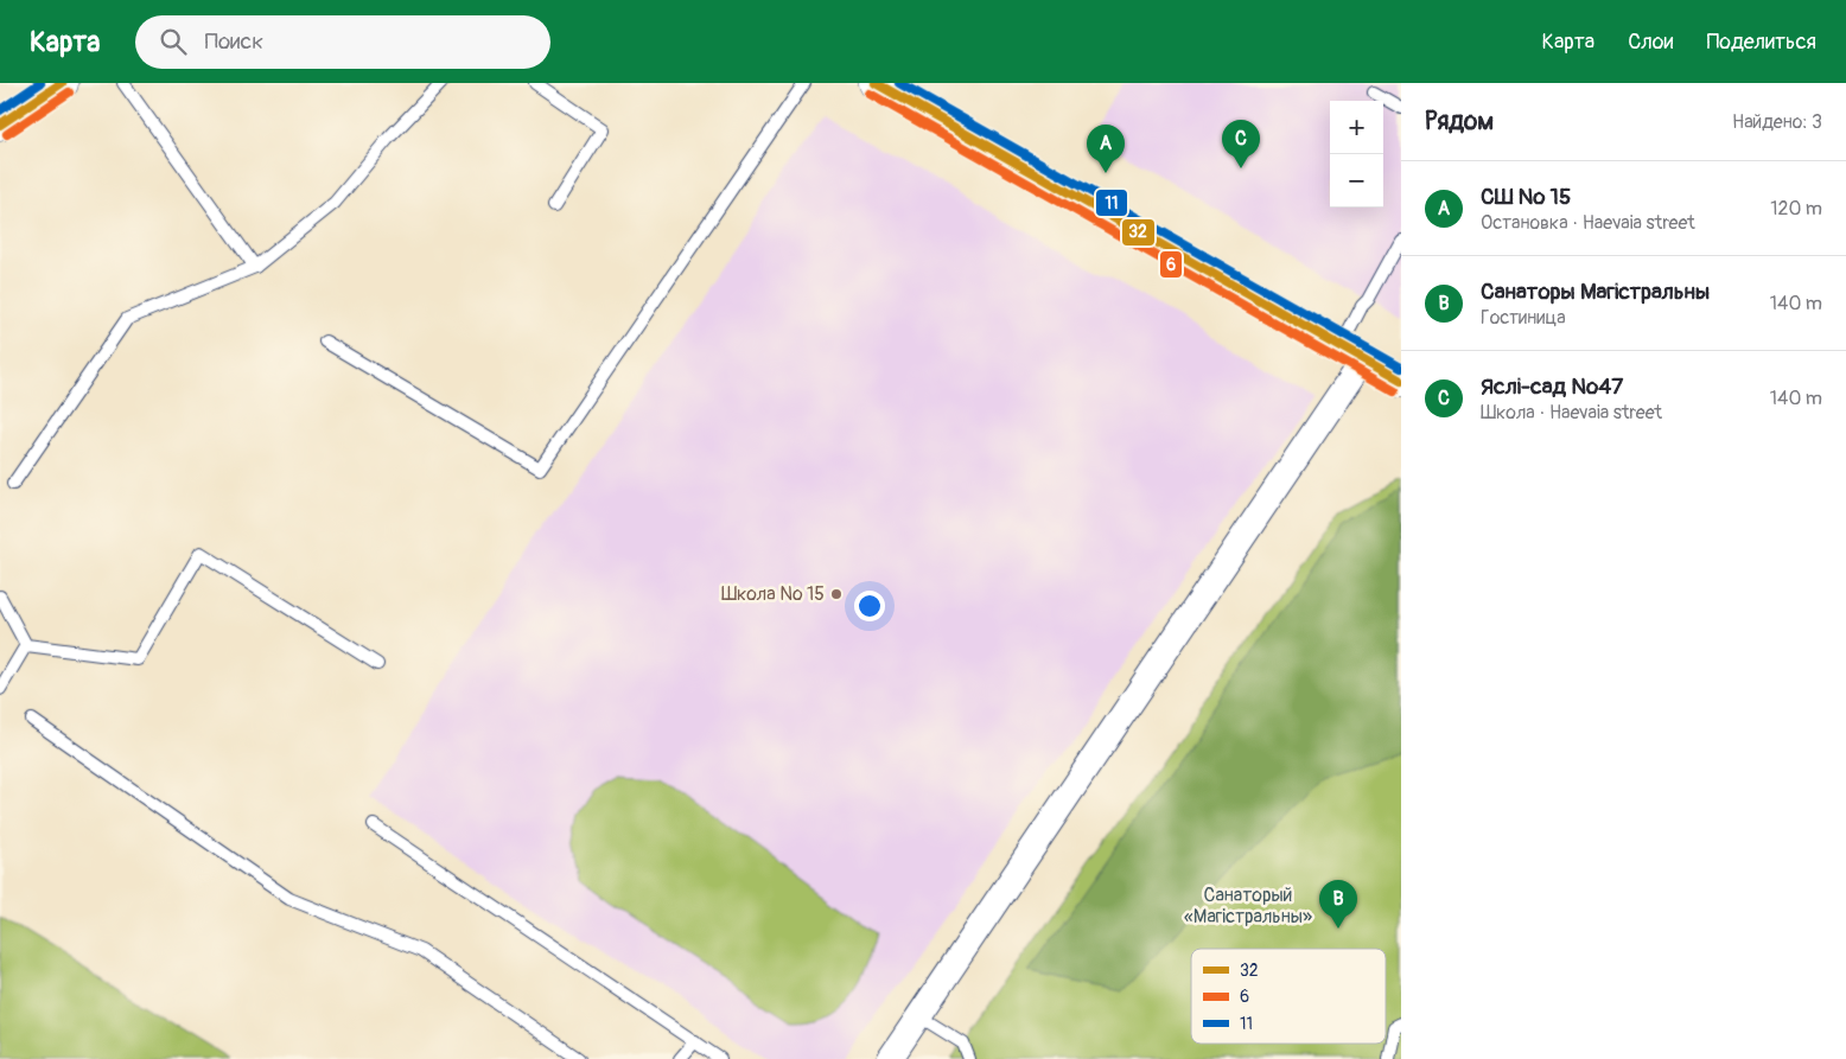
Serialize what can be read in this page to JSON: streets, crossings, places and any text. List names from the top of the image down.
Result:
{
  "parks": ["Санаторый «Магістральны»"],
  "places": ["Школа № 15"],
  "lines": ["transit line 32", "transit line 11", "transit line 6"],
  "legend": ["32", "6", "11"],
  "page": {
    "header": "Карта",
    "search": "Поиск",
    "nav": ["Карта", "Слои", "Поделиться"],
    "heading": ["Рядом", "Найдено: 3"],
    "map_buttons": ["+", "−"],
    "pins": ["C", "A", "B"],
    "list": [
      {
        "mark": "A",
        "name": "СШ № 15",
        "note": "Остановка · Haevaia street",
        "value": "120 m"
      },
      {
        "mark": "B",
        "name": "Санаторы Магістральны",
        "note": "Гостиница",
        "value": "140 m"
      },
      {
        "mark": "C",
        "name": "Яслі-сад №47",
        "note": "Школа · Haevaia street",
        "value": "140 m"
      }
    ]
  }
}
